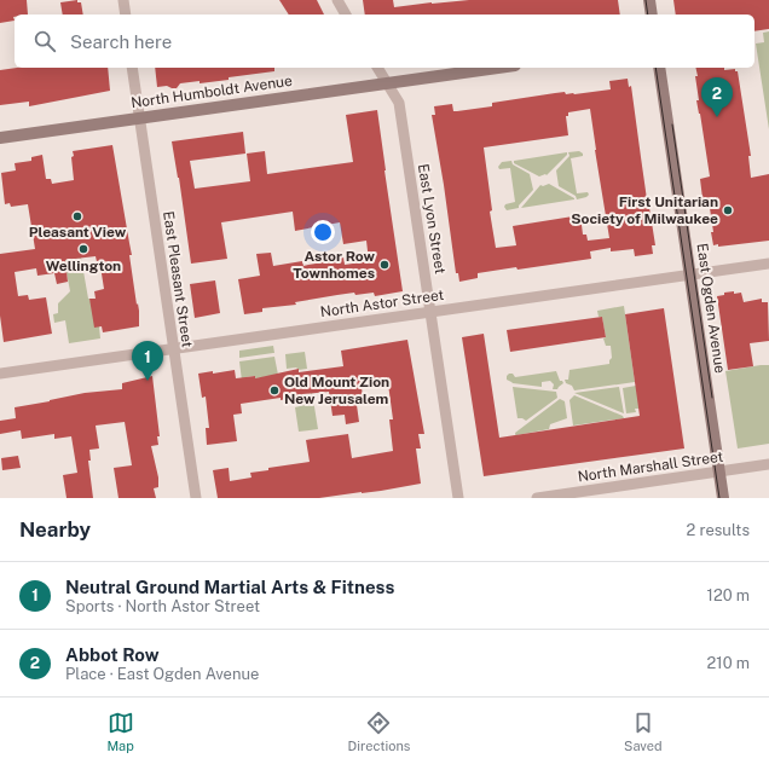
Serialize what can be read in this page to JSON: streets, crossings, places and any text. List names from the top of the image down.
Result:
{
  "streets": {
    "street": [
      "North Humboldt Avenue",
      "East Lyon Street",
      "East Pleasant Street",
      "North Astor Street",
      "East Ogden Avenue",
      "North Marshall Street"
    ]
  },
  "crossings": [
    ["North Humboldt Avenue", "East Lyon Street"],
    ["North Humboldt Avenue", "East Pleasant Street"],
    ["East Lyon Street", "North Astor Street"],
    ["East Pleasant Street", "North Astor Street"],
    ["North Astor Street", "East Ogden Avenue"],
    ["East Ogden Avenue", "North Marshall Street"]
  ],
  "places": [
    "First Unitarian Society of Milwaukee",
    "Pleasant View",
    "Wellington",
    "Astor Row Townhomes",
    "Old Mount Zion New Jerusalem"
  ],
  "page": {
    "search": "Search here",
    "pins": ["2", "1"],
    "heading": ["Nearby", "2 results"],
    "list": [
      {
        "mark": "1",
        "name": "Neutral Ground Martial Arts & Fitness",
        "note": "Sports · North Astor Street",
        "value": "120 m"
      },
      {
        "mark": "2",
        "name": "Abbot Row",
        "note": "Place · East Ogden Avenue",
        "value": "210 m"
      }
    ],
    "nav": ["Map", "Directions", "Saved"]
  }
}
